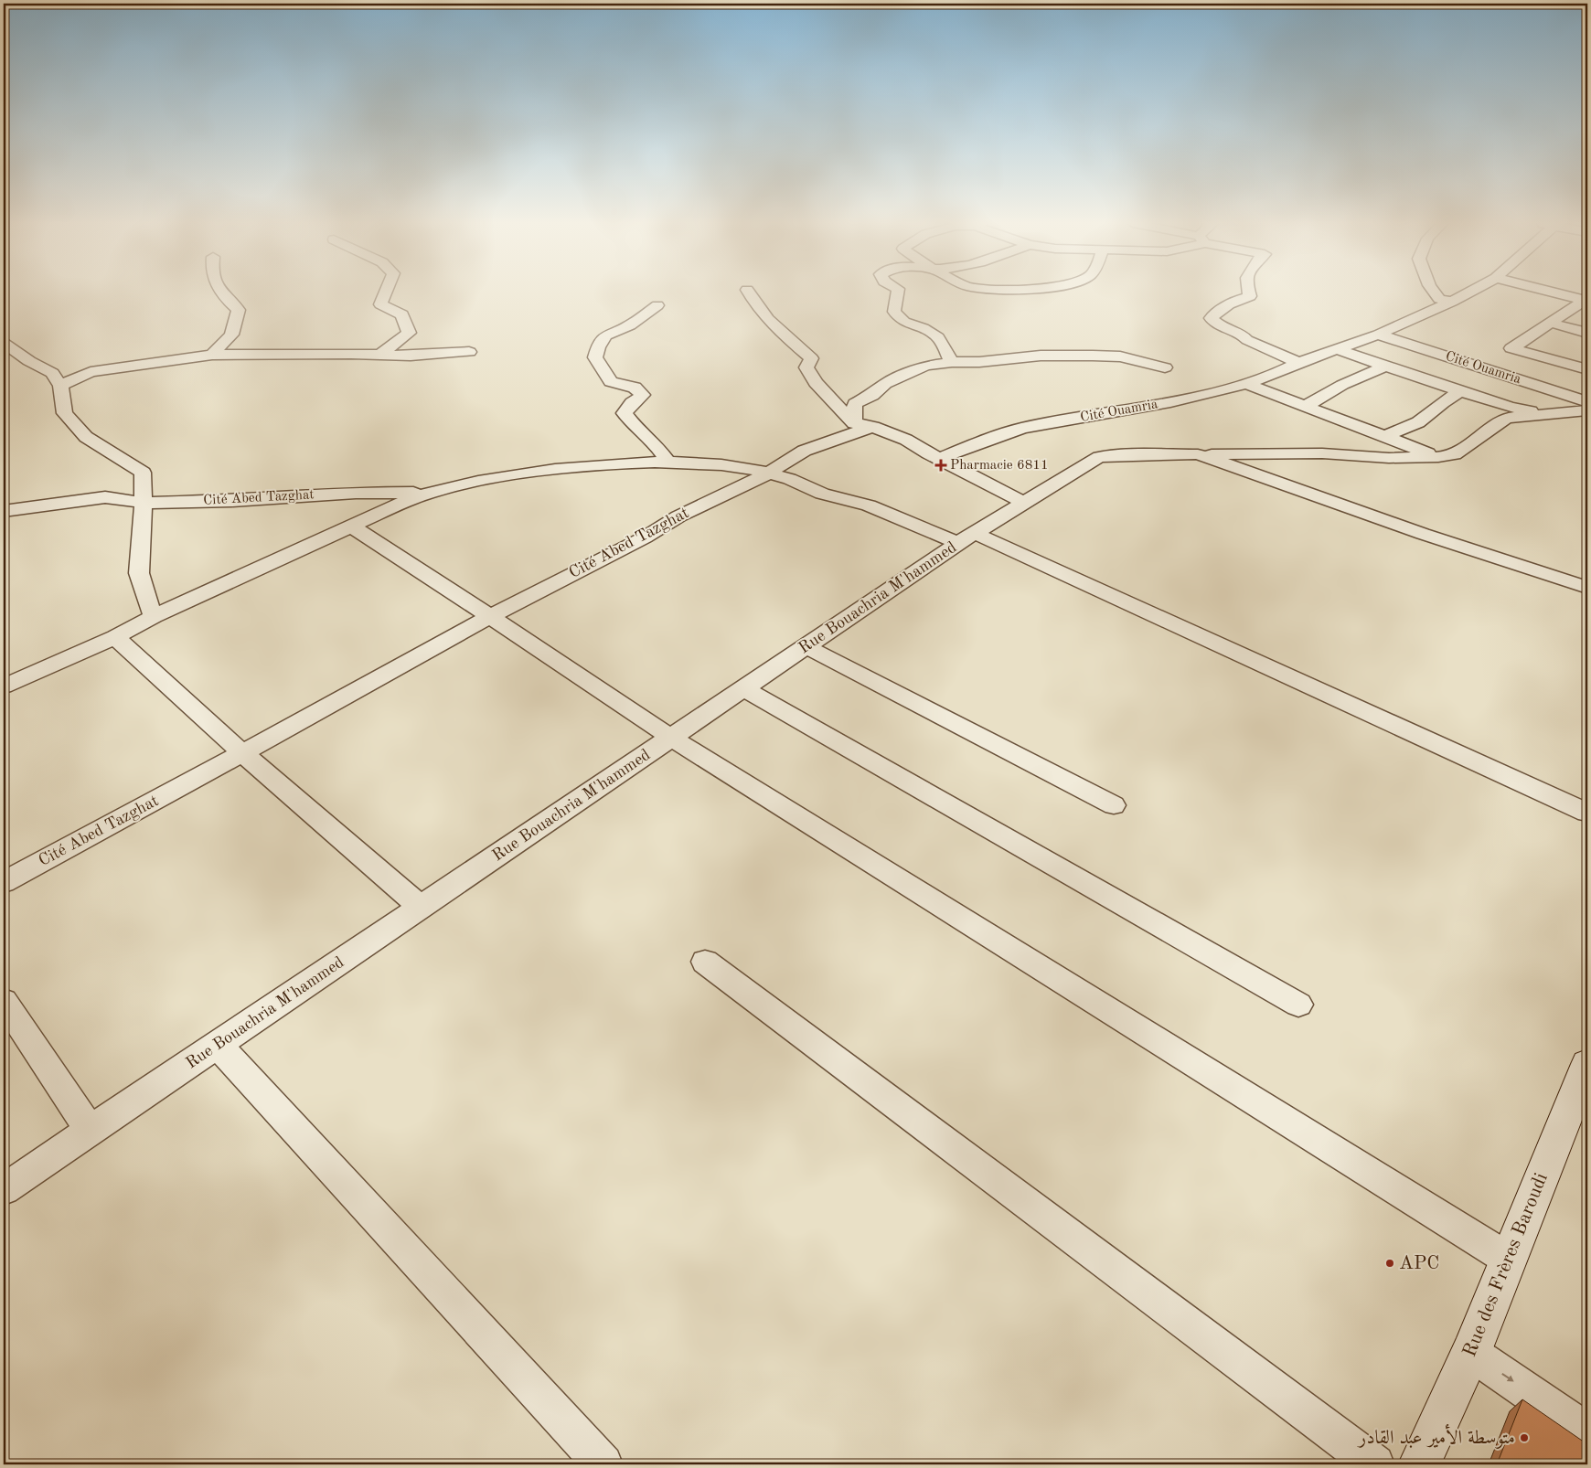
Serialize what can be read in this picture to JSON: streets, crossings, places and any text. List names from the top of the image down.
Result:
{
  "streets": {
    "street": [
      "Cité Ouamria",
      "Cité Abed Tazghat",
      "Rue Bouachria M'hammed",
      "Rue des Frères Baroudi"
    ]
  },
  "crossings": [
    ["Cité Abed Tazghat", "Rue Bouachria M'hammed"]
  ],
  "places": {
    "health": ["Pharmacie 6811"],
    "other": ["APC", "متوسطة الأمير عبد القادر"]
  }
}
